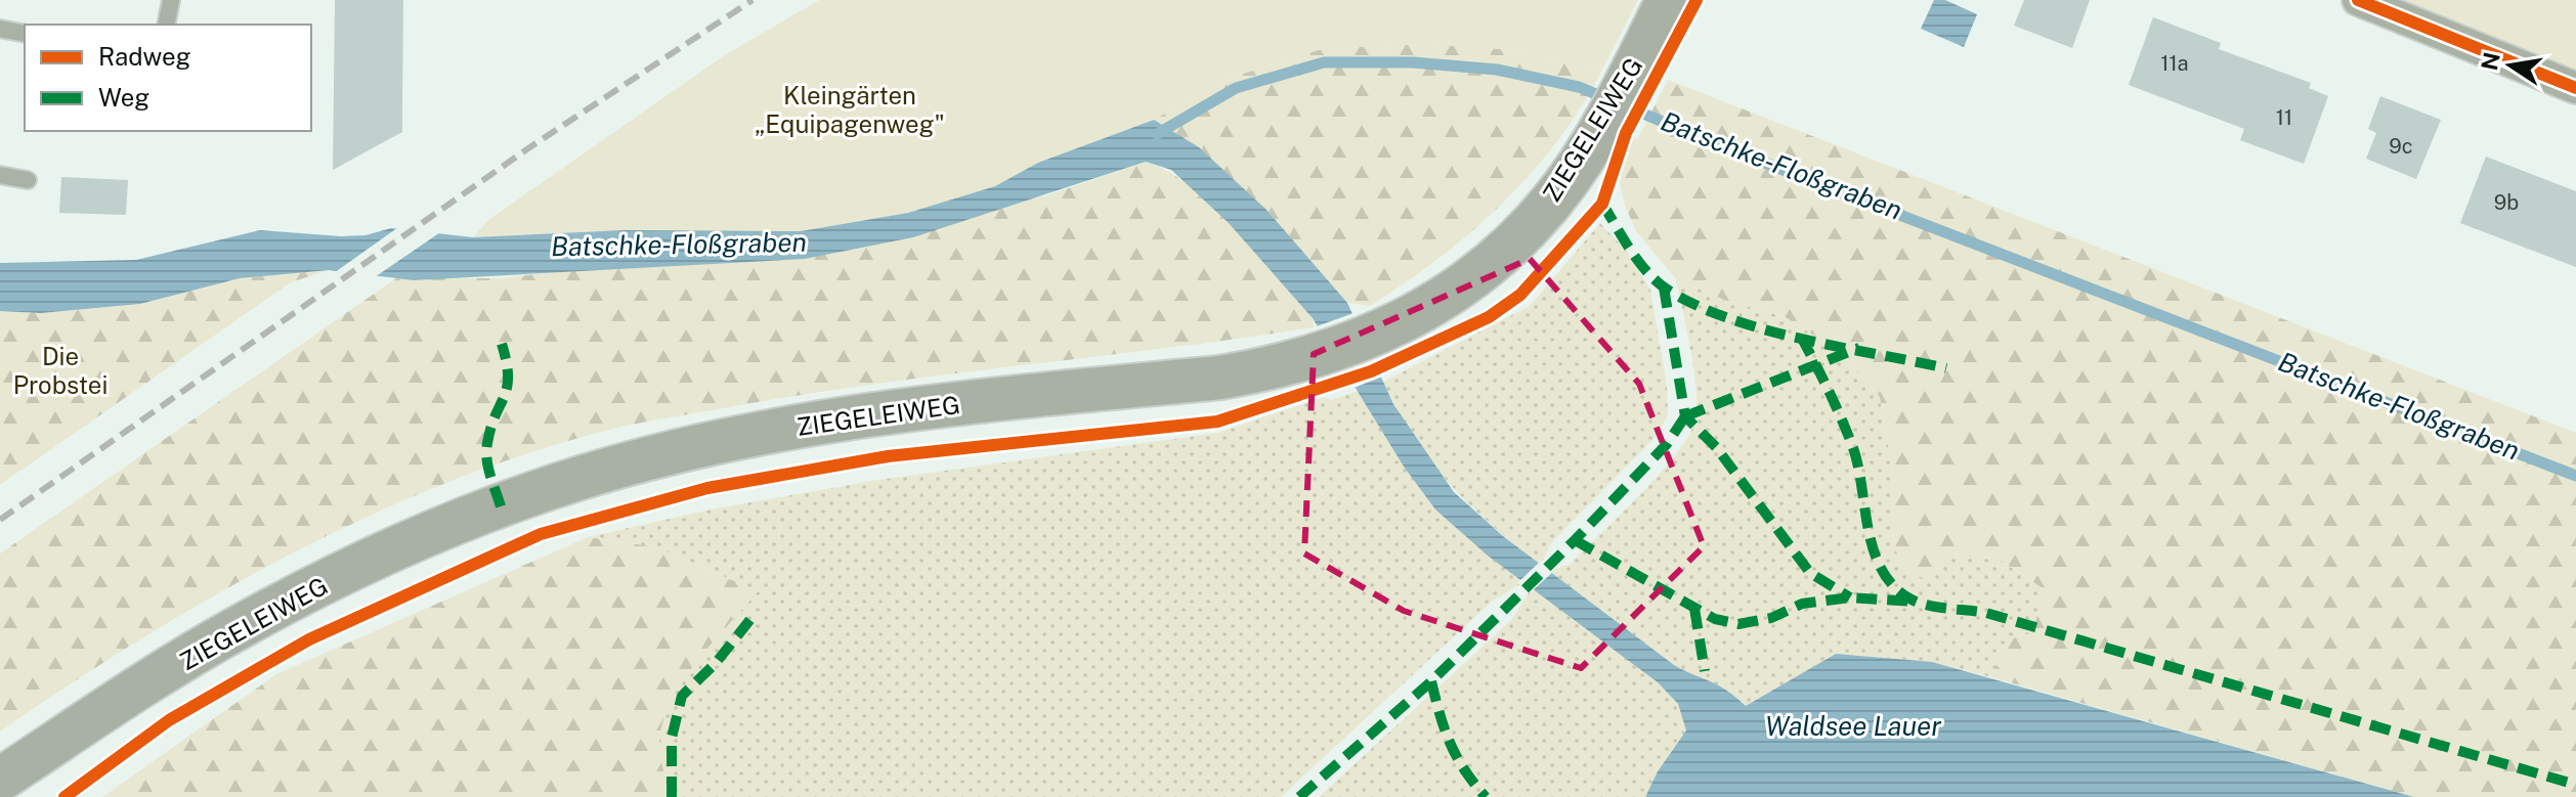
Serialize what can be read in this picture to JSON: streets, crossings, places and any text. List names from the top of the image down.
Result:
{
  "streets": {
    "main road": ["ZIEGELEIWEG"]
  },
  "water": ["Batschke‐Floßgraben", "Waldsee Lauer"],
  "parks": ["Kleingärten „Equipagenweg\"", "Die Probstei"],
  "house_numbers": [
    "11a",
    "11",
    "9c",
    "9b"
  ],
  "legend": ["Radweg", "Weg"],
  "north": "left"
}
